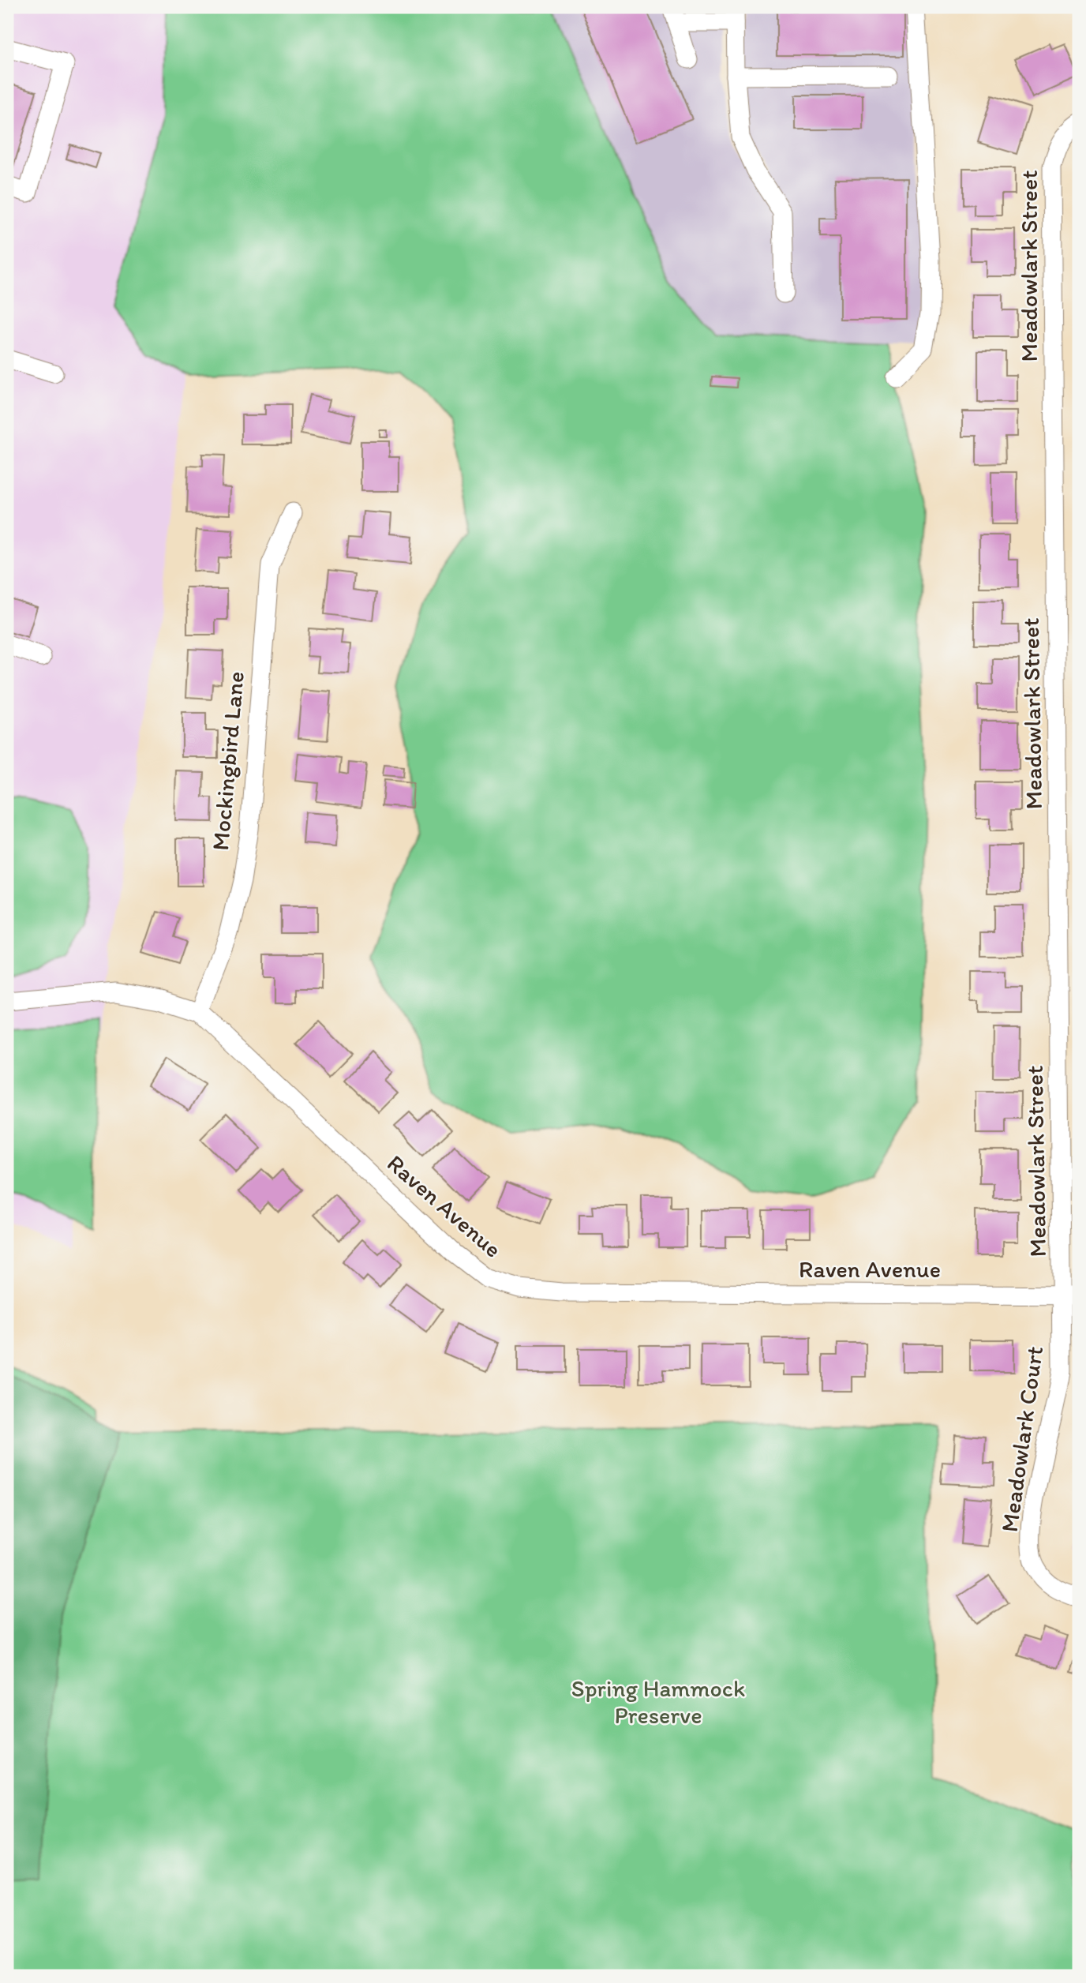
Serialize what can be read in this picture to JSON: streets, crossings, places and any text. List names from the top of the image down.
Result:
{
  "streets": {
    "street": [
      "Meadowlark Street",
      "Mockingbird Lane",
      "Raven Avenue",
      "Meadowlark Court"
    ]
  },
  "crossings": [
    ["Meadowlark Street", "Raven Avenue"],
    ["Meadowlark Street", "Meadowlark Court"],
    ["Mockingbird Lane", "Raven Avenue"],
    ["Raven Avenue", "Meadowlark Court"]
  ],
  "parks": ["Spring Hammock Preserve"]
}
